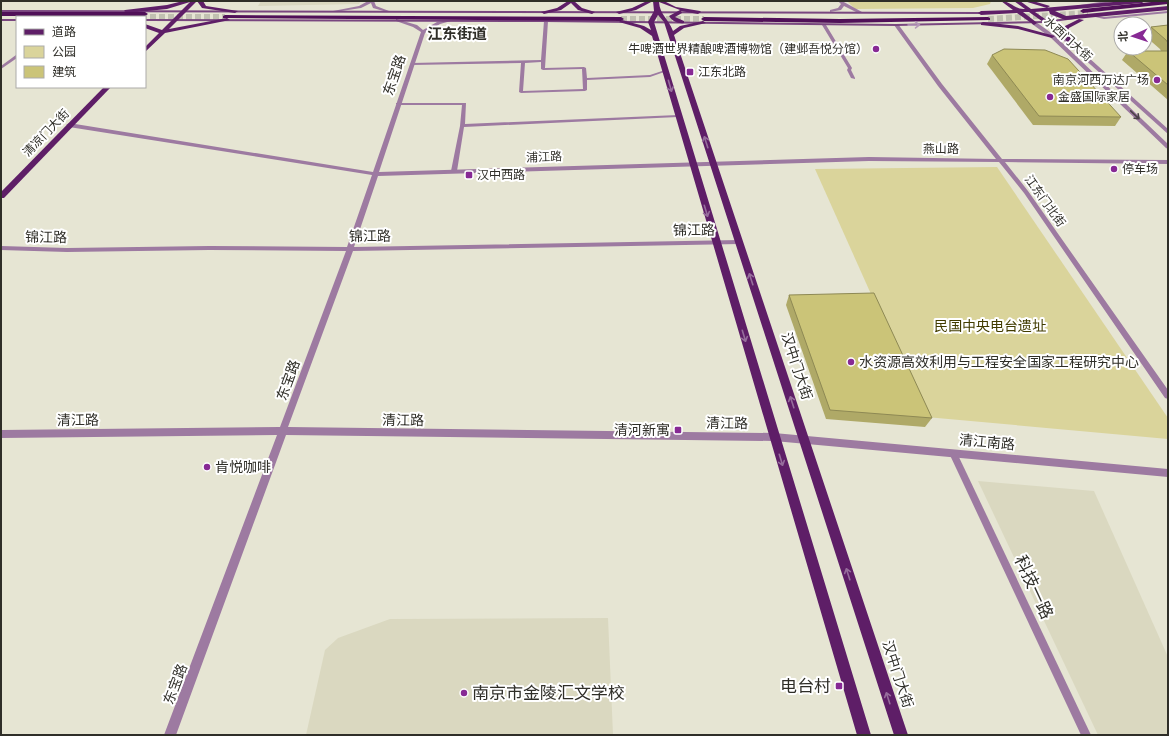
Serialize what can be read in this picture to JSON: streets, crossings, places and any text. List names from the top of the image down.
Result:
{
  "streets": {
    "main road": ["水西门大街", "清凉门大街", "汉中门大街"],
    "street": [
      "东宝路",
      "燕山路",
      "浦江路",
      "江东门北街",
      "锦江路",
      "清江路",
      "清江南路",
      "科技一路"
    ]
  },
  "crossings": [
    ["东宝路", "浦江路"],
    ["东宝路", "锦江路"],
    ["东宝路", "清江路"],
    ["清凉门大街", "浦江路"],
    ["燕山路", "浦江路"],
    ["燕山路", "江东门北街"],
    ["燕山路", "汉中门大街"],
    ["浦江路", "汉中门大街"],
    ["锦江路", "汉中门大街"],
    ["汉中门大街", "清江路"],
    ["汉中门大街", "清江南路"],
    ["清江路", "清江南路"],
    ["清江南路", "科技一路"]
  ],
  "one_way": ["水西门大街"],
  "districts": ["江东街道"],
  "parks": ["民国中央电台遗址"],
  "places": {
    "other": [
      "牛啤酒世界精酿啤酒博物馆（建邺吾悦分馆）",
      "南京河西万达广场",
      "金盛国际家居",
      "停车场",
      "水资源高效利用与工程安全国家工程研究中心",
      "肯悦咖啡",
      "南京市金陵汇文学校"
    ],
    "transit": [
      "江东北路",
      "汉中西路",
      "清河新寓",
      "电台村"
    ]
  },
  "legend": ["道路", "公园", "建筑"],
  "north": "left"
}
